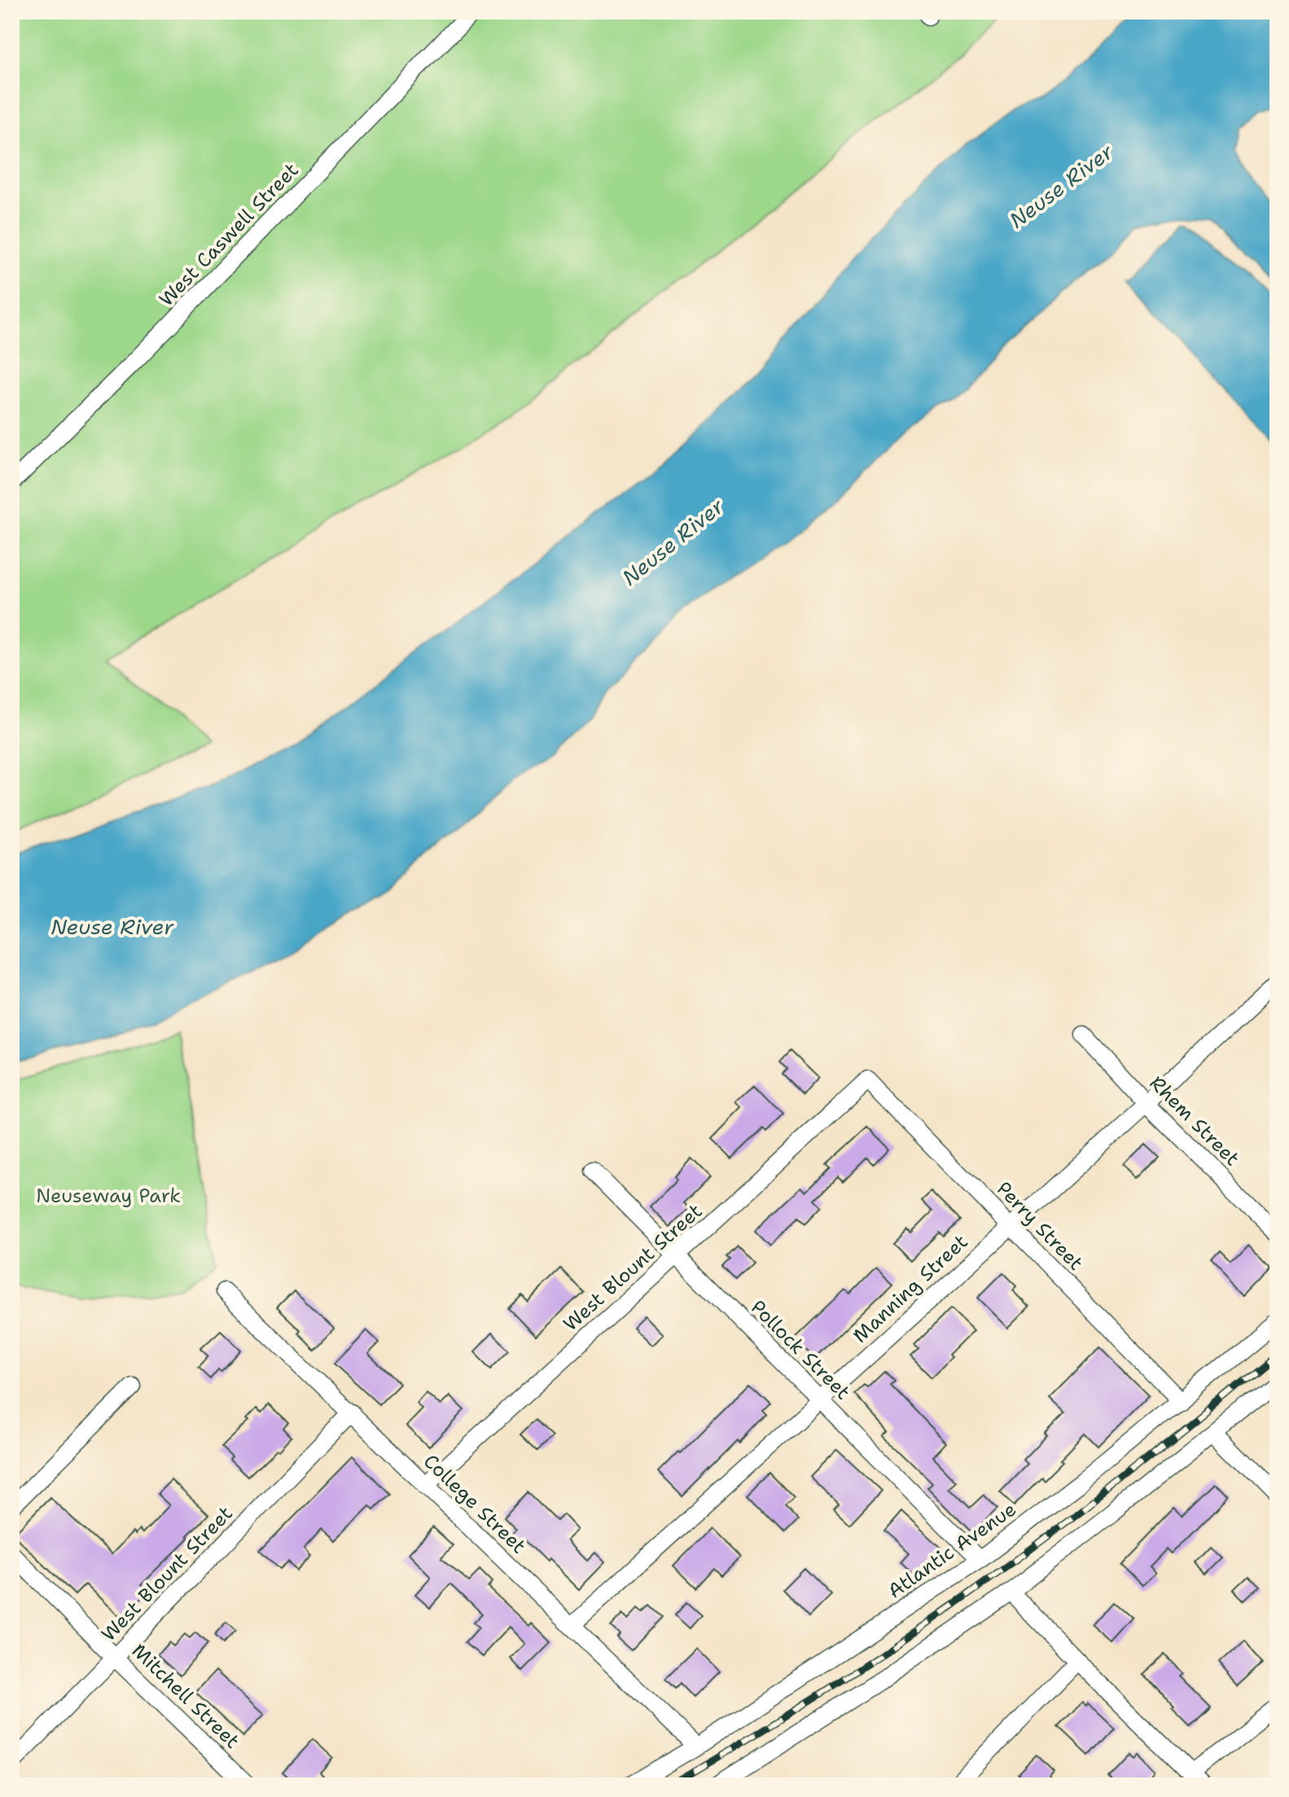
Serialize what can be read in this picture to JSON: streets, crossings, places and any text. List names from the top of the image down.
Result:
{
  "streets": {
    "street": [
      "West Caswell Street",
      "Rhem Street",
      "Perry Street",
      "West Blount Street",
      "Manning Street",
      "Pollock Street",
      "College Street",
      "Atlantic Avenue",
      "Mitchell Street"
    ]
  },
  "crossings": [
    ["Rhem Street", "Manning Street"],
    ["Perry Street", "West Blount Street"],
    ["Perry Street", "Manning Street"],
    ["Perry Street", "Atlantic Avenue"],
    ["West Blount Street", "Pollock Street"],
    ["West Blount Street", "College Street"],
    ["West Blount Street", "Mitchell Street"],
    ["Manning Street", "Pollock Street"],
    ["Manning Street", "College Street"],
    ["Pollock Street", "Atlantic Avenue"],
    ["College Street", "Atlantic Avenue"]
  ],
  "water": ["Neuse River"],
  "parks": ["Neuseway Park"]
}
